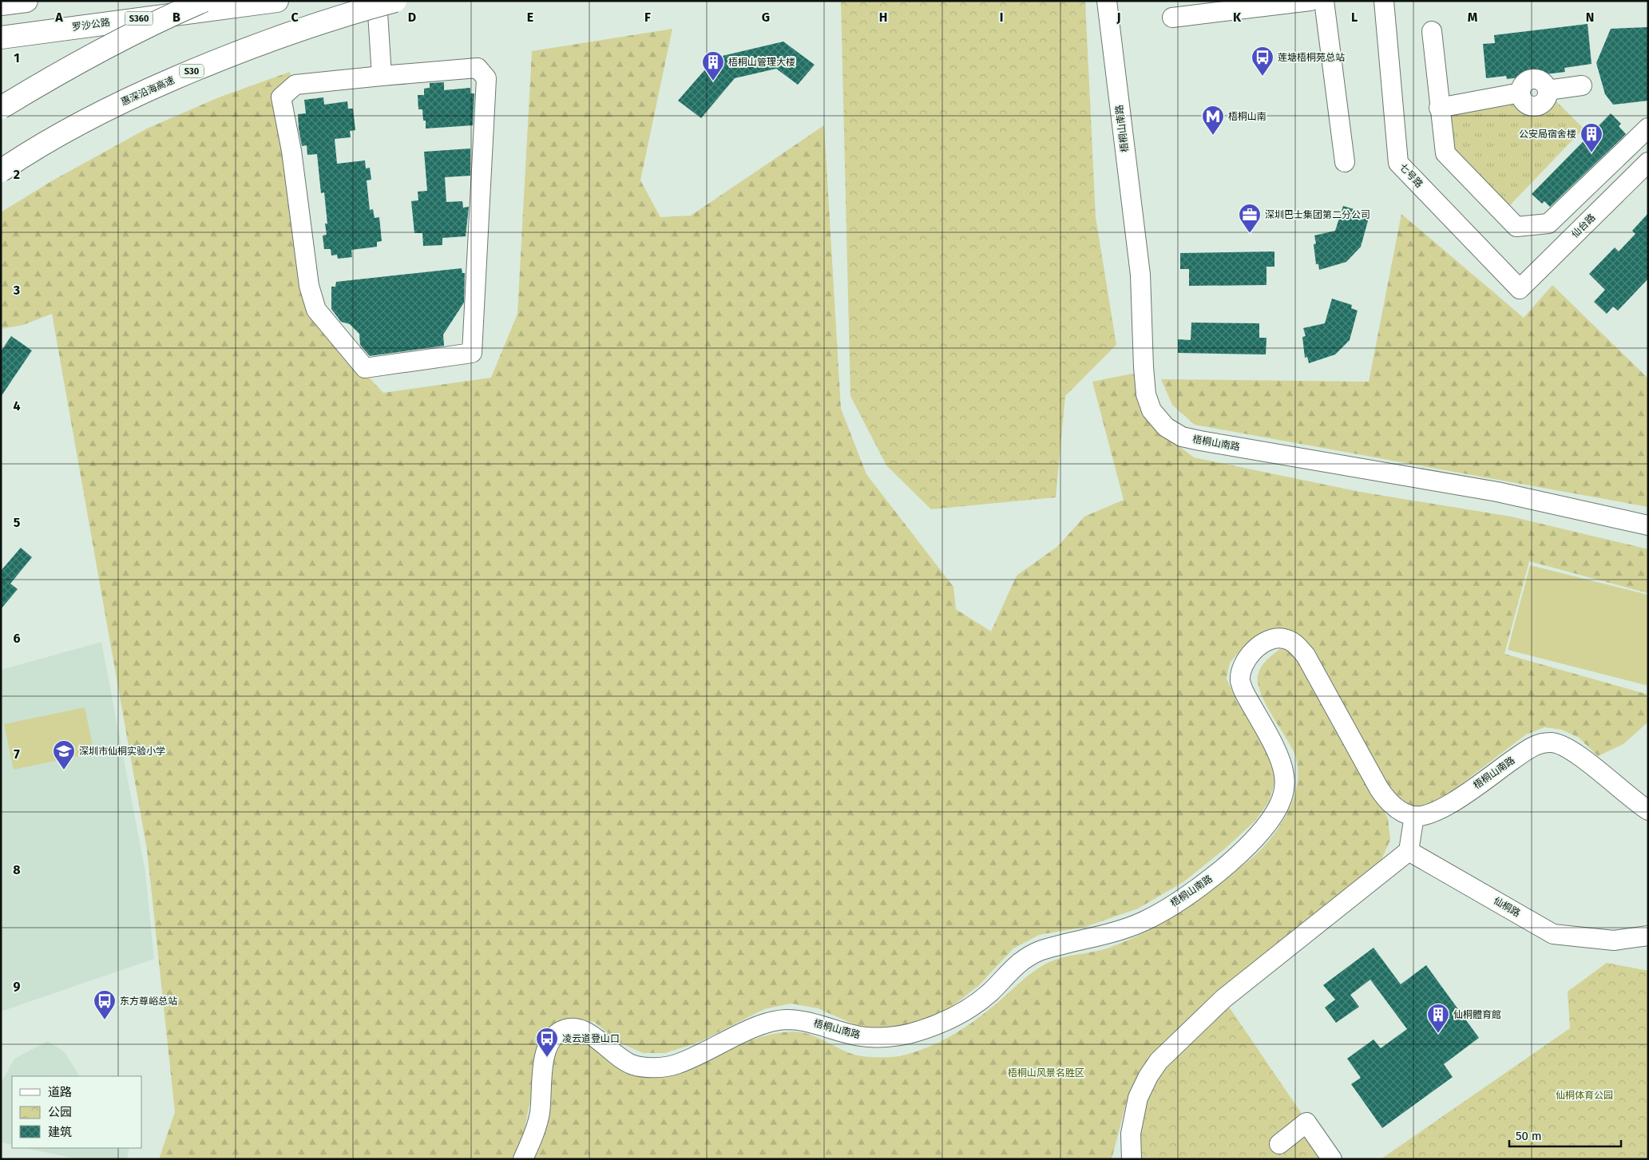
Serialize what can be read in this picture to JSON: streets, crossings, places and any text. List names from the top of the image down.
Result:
{
  "streets": {
    "main road": [
      "S360",
      "罗沙公路",
      "S30",
      "惠深沿海高速"
    ],
    "street": [
      "梧桐山南路",
      "七号路",
      "仙台路",
      "仙桐路"
    ]
  },
  "crossings": [
    ["七号路", "仙台路"]
  ],
  "parks": ["梧桐山风景名胜区", "仙桐体育公园"],
  "places": {
    "bus stop": ["莲塘梧桐苑总站", "东方尊峪总站", "凌云道登山口"],
    "building": ["梧桐山管理大楼", "公安局宿舍楼", "仙桐體育館"],
    "metro station": ["梧桐山南"],
    "office": ["深圳巴士集团第二分公司"],
    "school or university": ["深圳市仙桐实验小学"]
  },
  "legend": ["道路", "公园", "建筑"],
  "scale_bar": "50 m",
  "grid": {
    "columns": [
      "A",
      "B",
      "C",
      "D",
      "E",
      "F",
      "G",
      "H",
      "I",
      "J",
      "K",
      "L",
      "M",
      "N"
    ],
    "rows": [
      "1",
      "2",
      "3",
      "4",
      "5",
      "6",
      "7",
      "8",
      "9"
    ]
  }
}
